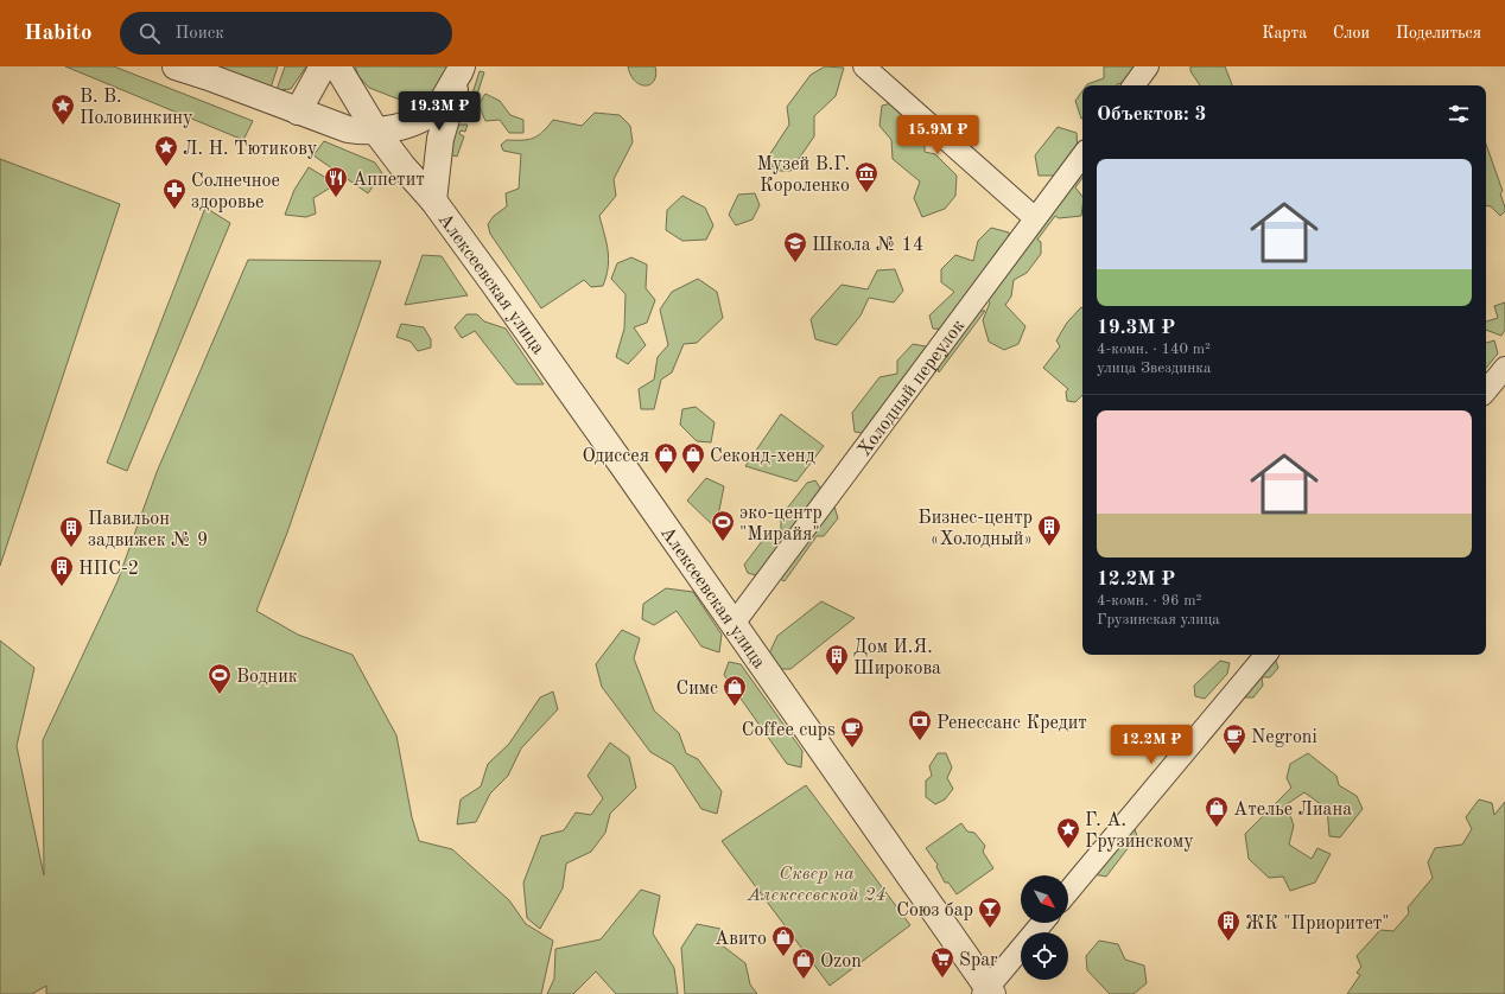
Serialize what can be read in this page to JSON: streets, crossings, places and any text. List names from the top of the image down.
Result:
{
  "streets": {
    "street": ["Алексеевская улица", "Холодный переулок"]
  },
  "crossings": [
    ["Алексеевская улица", "Холодный переулок"]
  ],
  "parks": ["Сквер на Алексеевской 24"],
  "places": {
    "place": ["В. В. Половинкину", "Л. Н. Тютикову", "Г. А. Грузинскому"],
    "museum": ["Музей В.Г. Короленко"],
    "restaurant": ["Аппетит"],
    "pharmacy": ["Солнечное здоровье"],
    "school or university": ["Школа № 14"],
    "shop": [
      "Одиссея",
      "Секонд-хенд",
      "Симс",
      "Ателье Лиана",
      "Авито",
      "Ozon"
    ],
    "sports": ["эко-центр \"Мирайя\"", "Водник"],
    "building": [
      "Бизнес-центр «Холодный»",
      "Павильон задвижек № 9",
      "НПС-2",
      "Дом И.Я. Широкова",
      "ЖК \"Приоритет\""
    ],
    "bank": ["Ренессанс Кредит"],
    "cafe": ["Coffee cups", "Negroni"],
    "bar": ["Союз бар"],
    "supermarket": ["Spar"]
  },
  "north": "bottom right",
  "page": {
    "header": "Habito",
    "search": "Поиск",
    "nav": ["Карта", "Слои", "Поделиться"],
    "heading": "Объектов: 3",
    "price": ["19.3M ₽", "15.9M ₽", "12.2M ₽"],
    "list": [
      {
        "name": "19.3M ₽",
        "note": "4-комн. · 140 m² · улица Звездинка"
      },
      {
        "name": "12.2M ₽",
        "note": "4-комн. · 96 m² · Грузинская улица"
      }
    ]
  }
}
